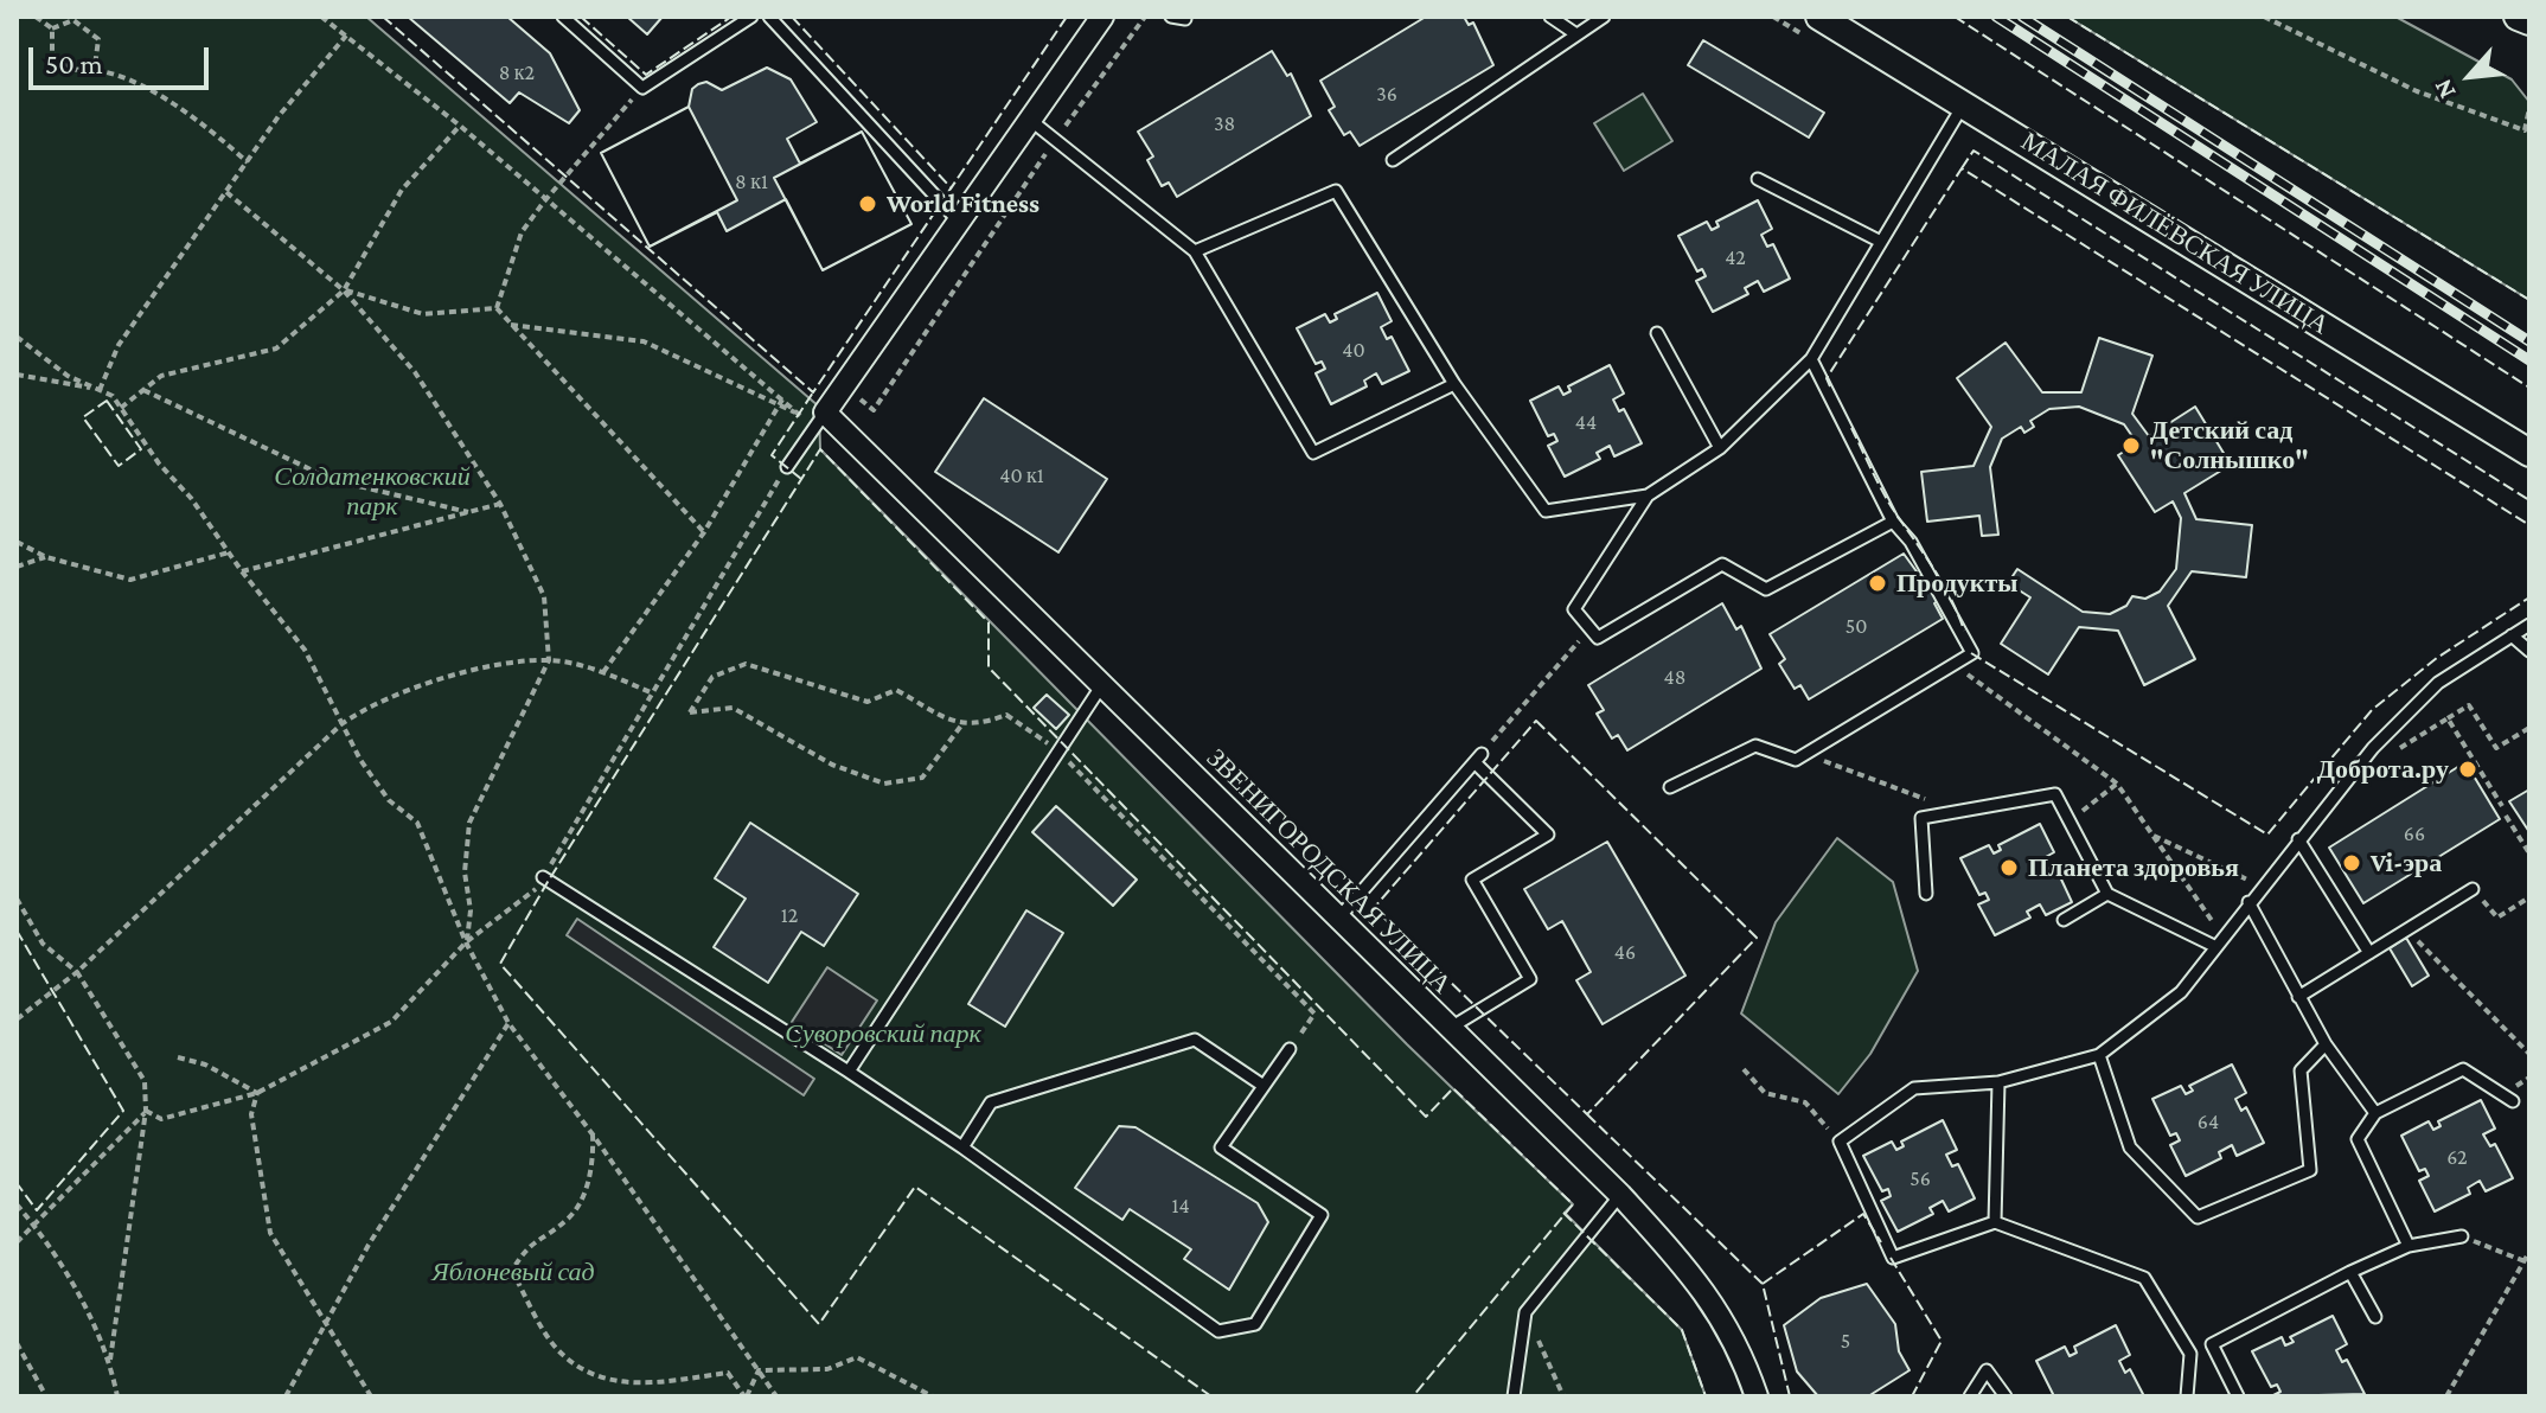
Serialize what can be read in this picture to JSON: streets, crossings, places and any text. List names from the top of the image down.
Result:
{
  "streets": {
    "street": ["МАЛАЯ ФИЛЁВСКАЯ УЛИЦА", "ЗВЕНИГОРОДСКАЯ УЛИЦА"]
  },
  "parks": ["Солдатенковский парк", "Суворовский парк", "Яблоневый сад"],
  "places": [
    "World Fitness",
    "Детский сад \"Солнышко\"",
    "Продукты",
    "Доброта.ру",
    "Vi-эра",
    "Планета здоровья"
  ],
  "house_numbers": [
    "8 к2",
    "36",
    "38",
    "8 к1",
    "42",
    "40",
    "44",
    "40 к1",
    "50",
    "48",
    "66",
    "12",
    "46",
    "64",
    "62",
    "56",
    "14",
    "5"
  ],
  "scale_bar": "50 m",
  "north": "bottom left"
}
